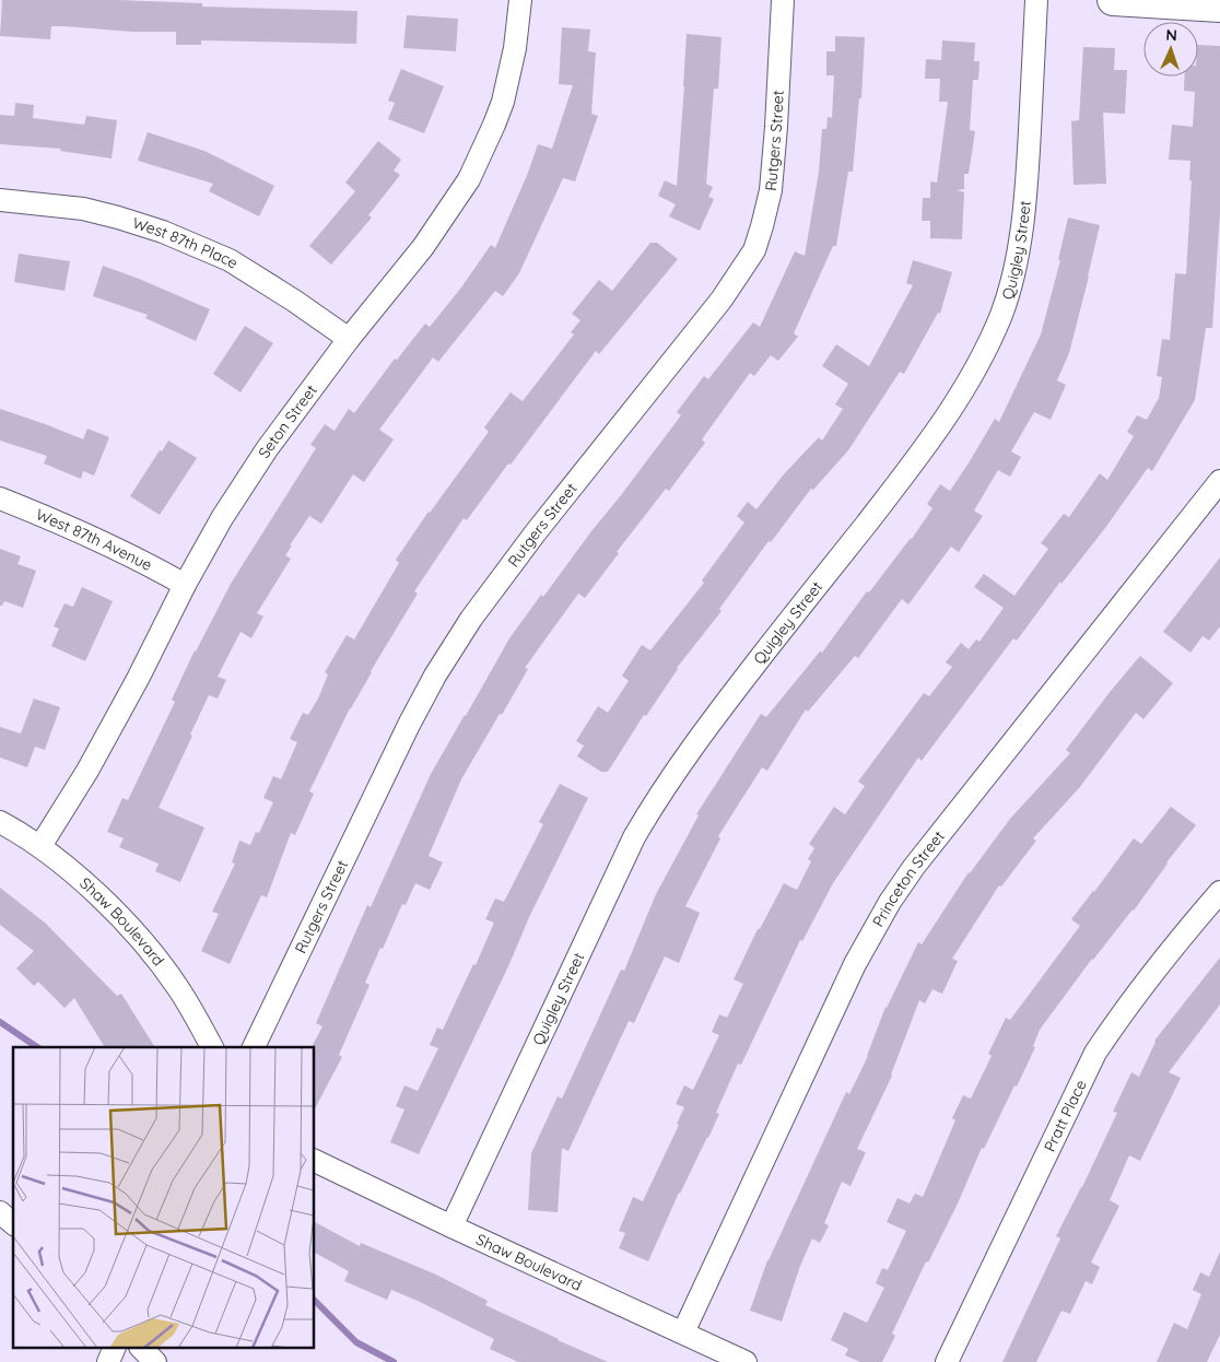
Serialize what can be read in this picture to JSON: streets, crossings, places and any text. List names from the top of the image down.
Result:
{
  "streets": {
    "street": [
      "Rutgers Street",
      "West 87th Place",
      "Quigley Street",
      "Seton Street",
      "West 87th Avenue",
      "Princeton Street",
      "Shaw Boulevard",
      "Pratt Place"
    ]
  },
  "crossings": [
    ["West 87th Place", "Seton Street"],
    ["Quigley Street", "Shaw Boulevard"],
    ["Seton Street", "West 87th Avenue"],
    ["Seton Street", "Shaw Boulevard"],
    ["Princeton Street", "Shaw Boulevard"]
  ],
  "north": "top"
}
